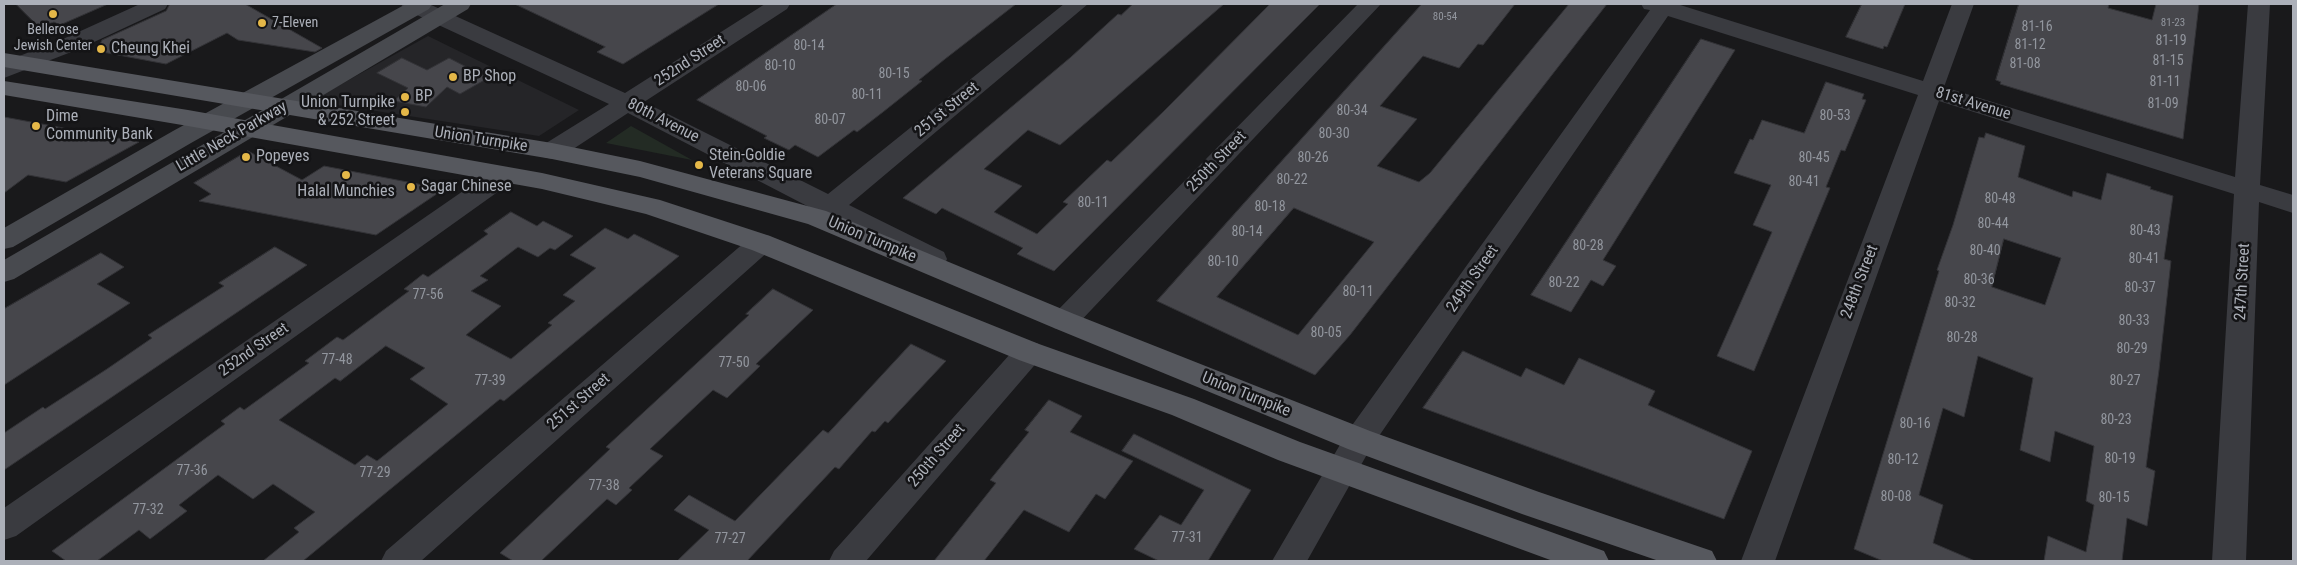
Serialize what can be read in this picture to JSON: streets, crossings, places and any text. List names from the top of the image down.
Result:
{
  "streets": {
    "main road": ["Little Neck Parkway", "Union Turnpike"],
    "street": [
      "252nd Street",
      "81st Avenue",
      "251st Street",
      "80th Avenue",
      "250th Street",
      "249th Street",
      "248th Street",
      "247th Street"
    ]
  },
  "crossings": [
    ["252nd Street", "80th Avenue"],
    ["252nd Street", "Union Turnpike"],
    ["81st Avenue", "249th Street"],
    ["81st Avenue", "248th Street"],
    ["81st Avenue", "247th Street"],
    ["251st Street", "80th Avenue"],
    ["251st Street", "Union Turnpike"],
    ["80th Avenue", "Little Neck Parkway"],
    ["80th Avenue", "Union Turnpike"],
    ["Little Neck Parkway", "Union Turnpike"],
    ["Union Turnpike", "250th Street"],
    ["Union Turnpike", "249th Street"]
  ],
  "places": [
    "Bellerose Jewish Center",
    "7-Eleven",
    "Cheung Khei",
    "BP Shop",
    "BP",
    "Union Turnpike & 252 Street",
    "Dime Community Bank",
    "Popeyes",
    "Stein-Goldie Veterans Square",
    "Halal Munchies",
    "Sagar Chinese"
  ],
  "house_numbers": [
    "80-54",
    "81-23",
    "81-16",
    "81-19",
    "81-12",
    "80-14",
    "81-15",
    "81-08",
    "80-10",
    "80-15",
    "81-11",
    "80-06",
    "80-11",
    "81-09",
    "80-34",
    "80-53",
    "80-07",
    "80-30",
    "80-26",
    "80-45",
    "80-22",
    "80-41",
    "80-48",
    "80-11",
    "80-18",
    "80-44",
    "80-43",
    "80-14",
    "80-28",
    "80-40",
    "80-41",
    "80-10",
    "80-36",
    "80-22",
    "80-37",
    "80-11",
    "77-56",
    "80-32",
    "80-33",
    "80-05",
    "80-28",
    "80-29",
    "77-48",
    "77-50",
    "77-39",
    "80-27",
    "80-23",
    "80-16",
    "80-19",
    "80-12",
    "77-36",
    "77-29",
    "77-38",
    "80-08",
    "80-15",
    "77-32",
    "77-31",
    "77-27"
  ]
}
